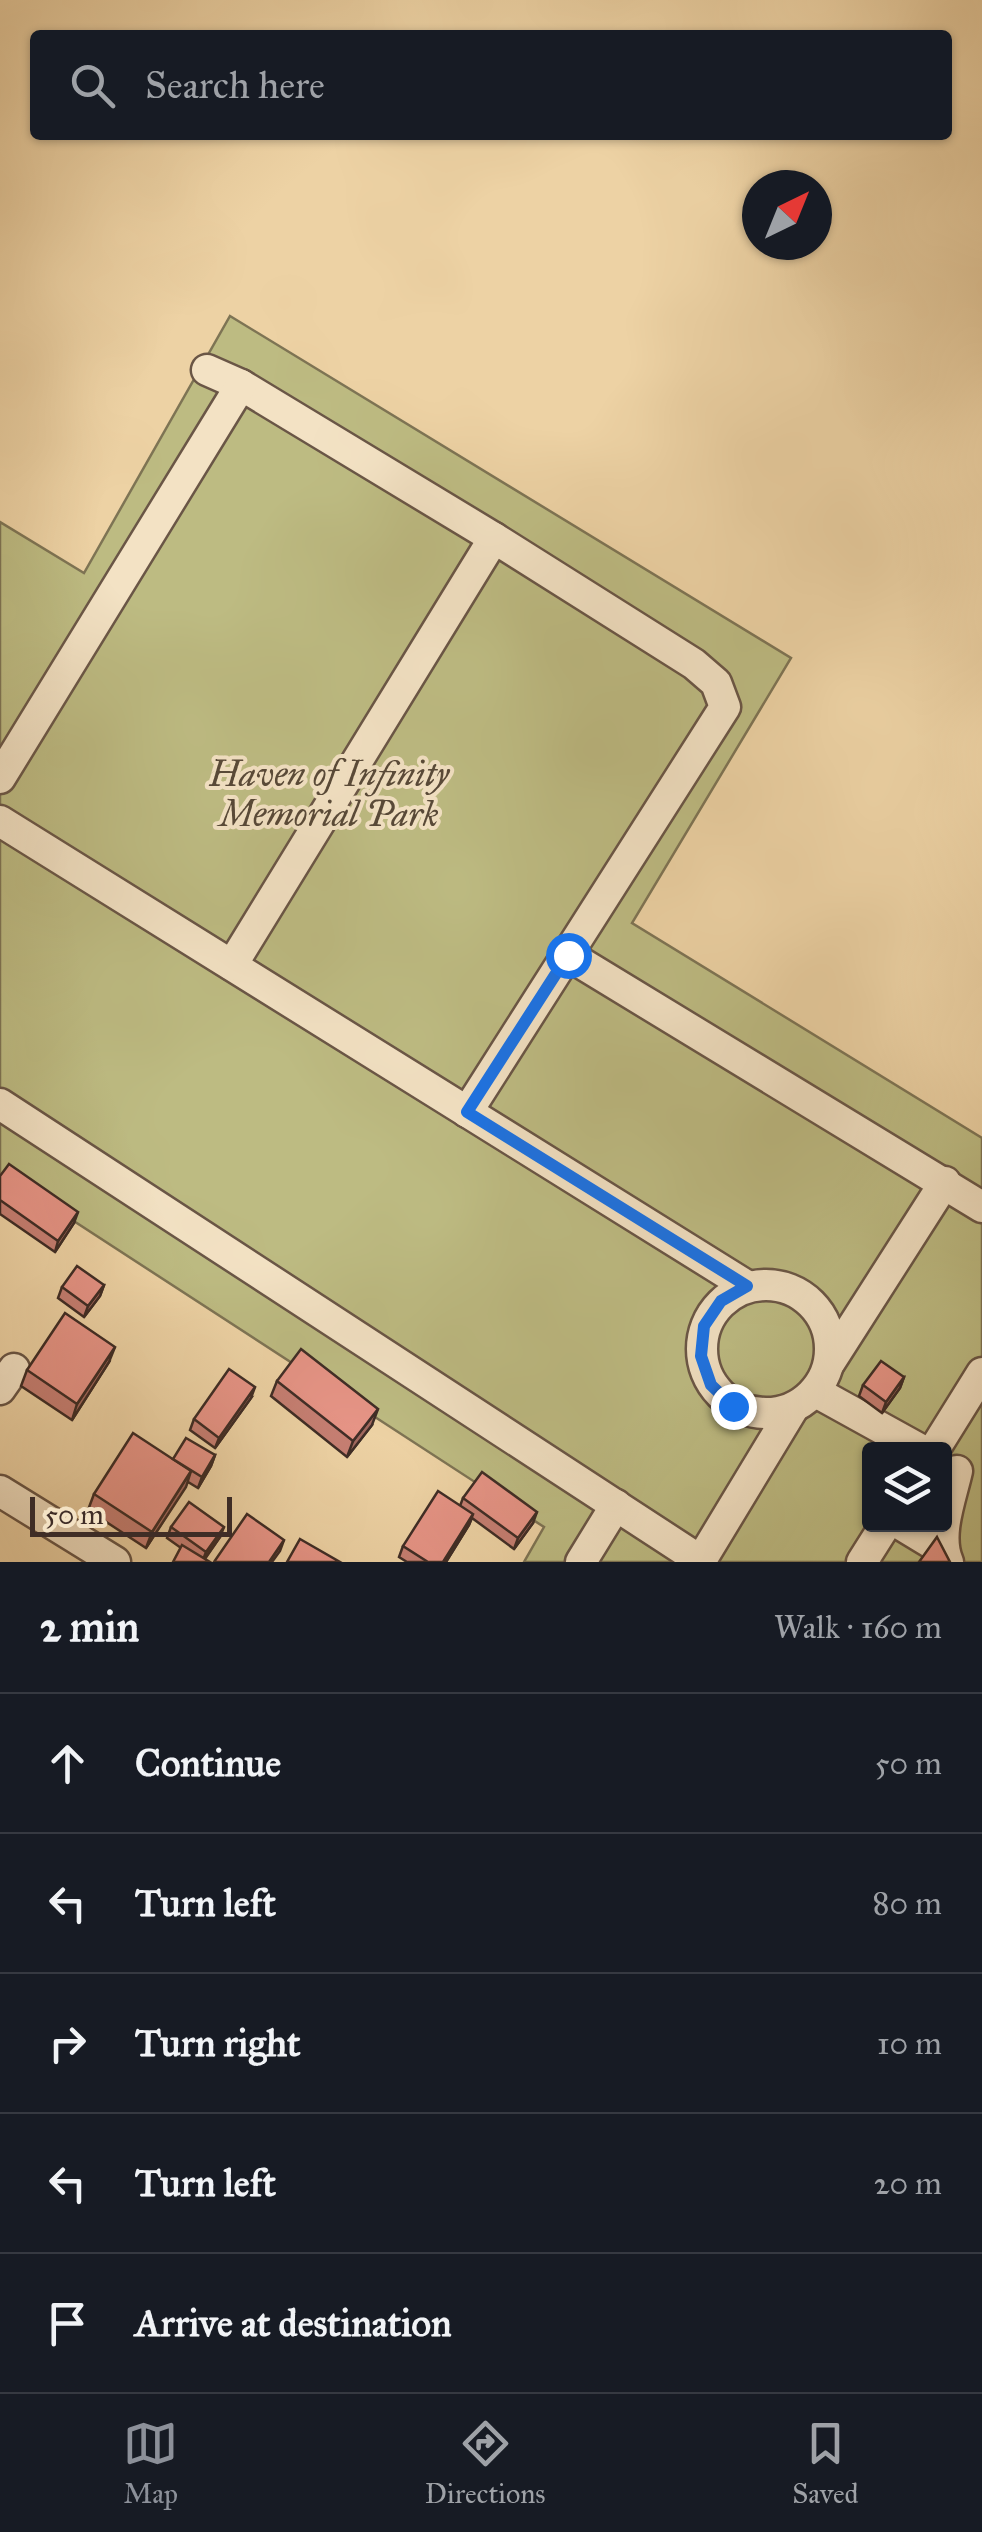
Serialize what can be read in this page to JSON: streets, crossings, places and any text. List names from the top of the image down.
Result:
{
  "parks": ["Haven of Infinity Memorial Park"],
  "scale_bar": "50 m",
  "north": "top right",
  "page": {
    "search": "Search here",
    "scale": "50 m",
    "heading": ["2 min", "Walk · 160 m"],
    "list": [
      ["Continue", "50 m"],
      ["Turn left", "80 m"],
      ["Turn right", "10 m"],
      ["Turn left", "20 m"],
      "Arrive at destination"
    ],
    "nav": ["Map", "Directions", "Saved"]
  }
}
